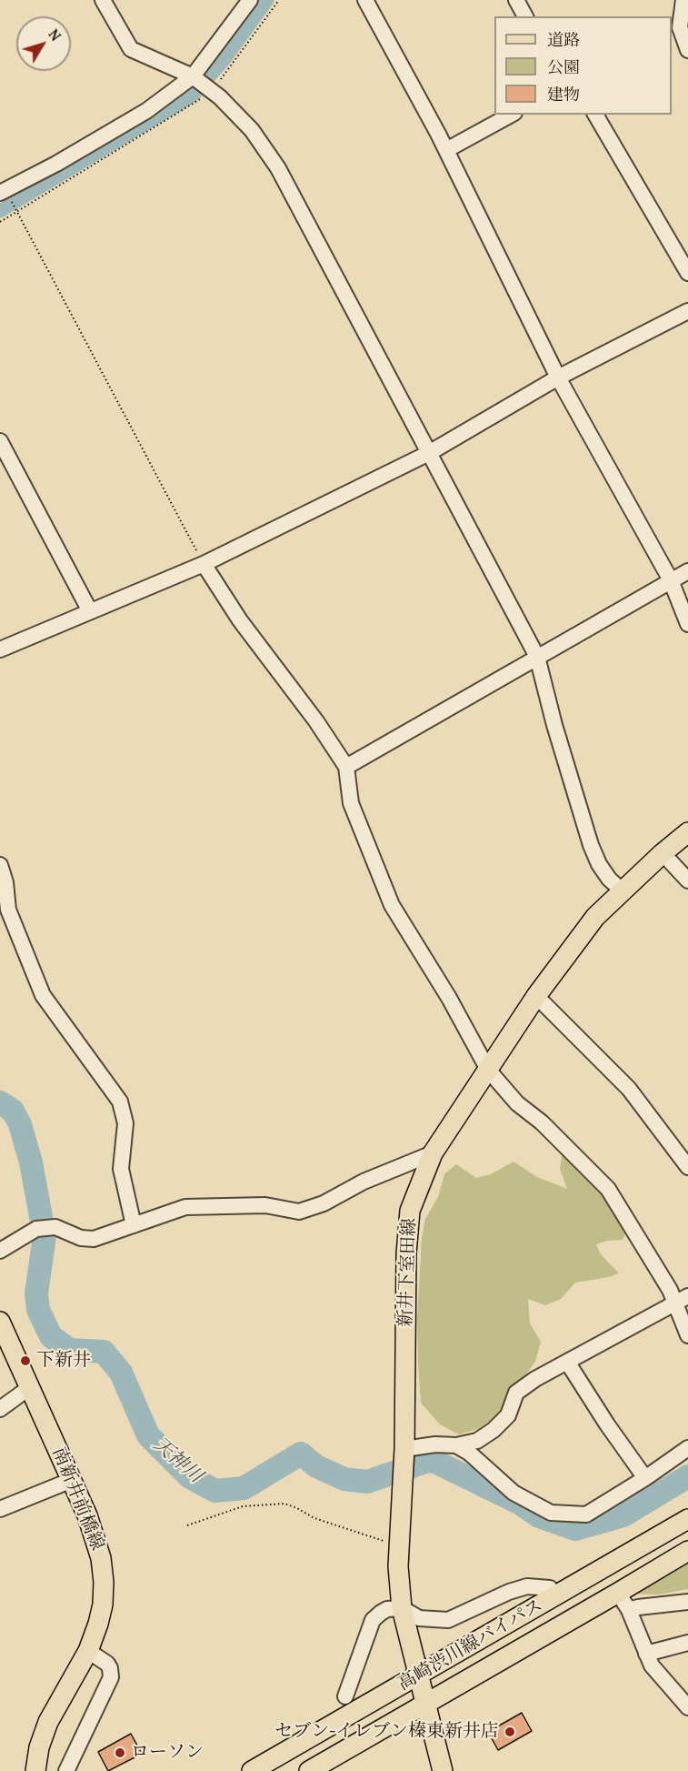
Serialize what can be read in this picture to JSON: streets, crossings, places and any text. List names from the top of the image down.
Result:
{
  "streets": {
    "main road": ["新井下室田線", "南新井前橋線", "高崎渋川線バイパス"]
  },
  "crossings": [
    ["新井下室田線", "高崎渋川線バイパス"]
  ],
  "water": ["天神川"],
  "places": ["下新井", "セブン-イレブン榛東新井店", "ローソン"],
  "legend": ["道路", "公園", "建物"],
  "north": "top right"
}
